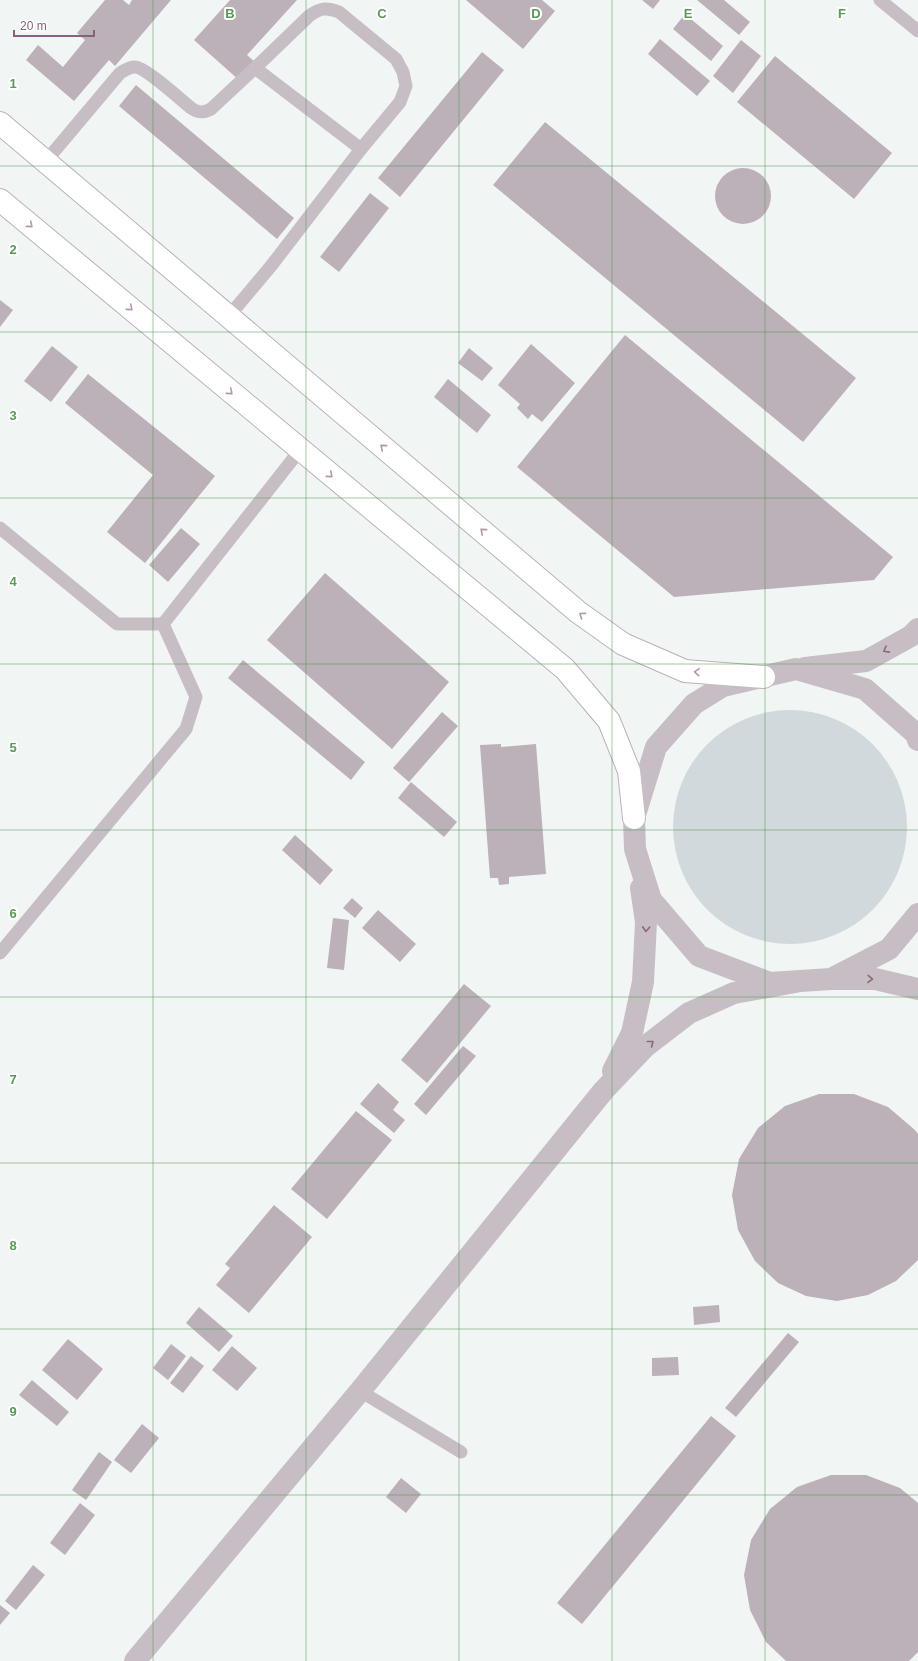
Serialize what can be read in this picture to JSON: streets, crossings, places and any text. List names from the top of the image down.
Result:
{
  "scale_bar": "20 m",
  "grid": {
    "columns": [
      "B",
      "C",
      "D",
      "E",
      "F"
    ],
    "rows": [
      "1",
      "2",
      "3",
      "4",
      "5",
      "6",
      "7",
      "8",
      "9"
    ]
  }
}
